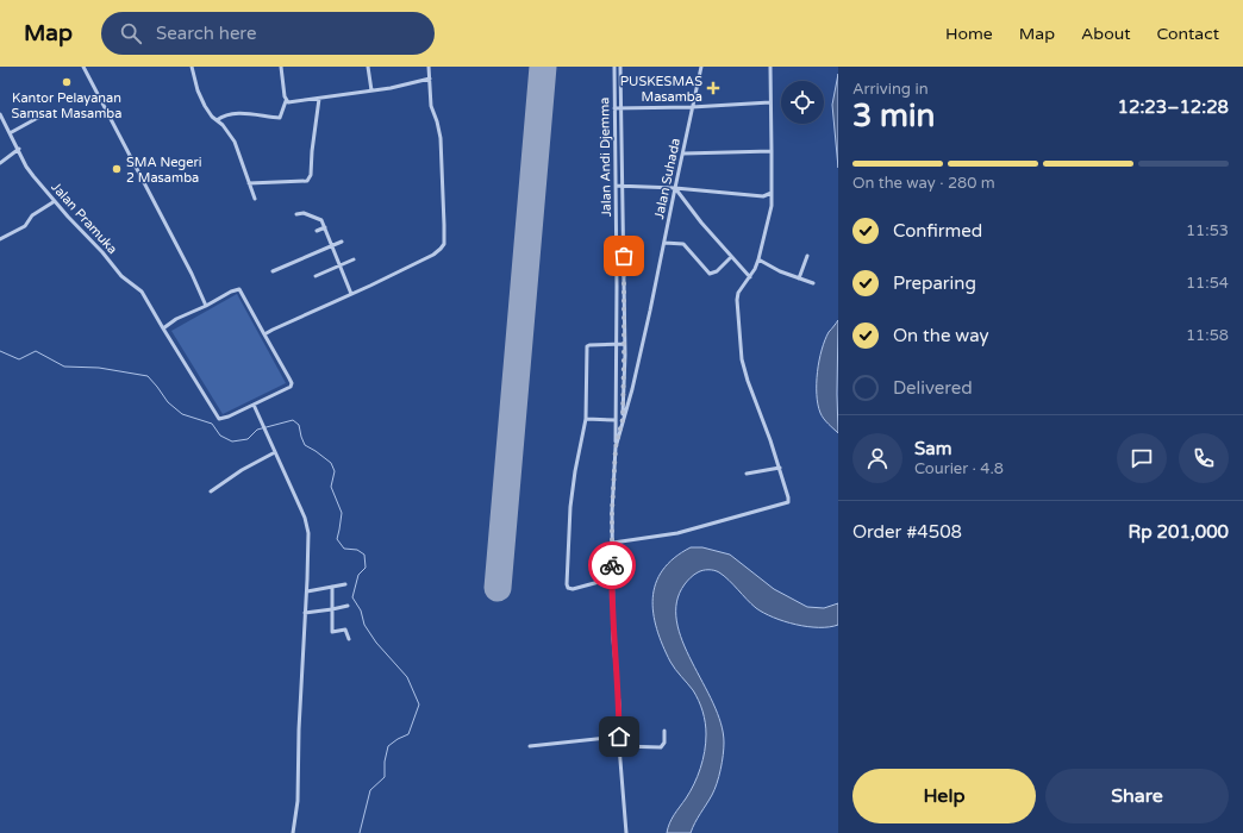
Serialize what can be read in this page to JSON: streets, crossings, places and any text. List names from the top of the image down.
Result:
{
  "streets": {
    "street": ["Jalan Andi Djemma", "Jalan Suhada", "Jalan Pramuka"]
  },
  "crossings": [
    ["Jalan Andi Djemma", "Jalan Suhada"]
  ],
  "places": {
    "other": ["Kantor Pelayanan Samsat Masamba", "SMA Negeri 2 Masamba"],
    "health": ["PUSKESMAS Masamba"]
  },
  "page": {
    "header": "Map",
    "search": "Search here",
    "nav": [
      "Home",
      "Map",
      "About",
      "Contact"
    ],
    "heading": ["3 min", "Arriving in", "12:23–12:28"],
    "panel": [
      "Sam",
      "Courier · 4.8",
      "Order #4508",
      "Rp 201,000"
    ],
    "bar": "On the way · 280 m",
    "list": [
      ["Confirmed", "11:53"],
      ["Preparing", "11:54"],
      ["On the way", "11:58"],
      "Delivered"
    ],
    "buttons": ["Help", "Share"]
  }
}
